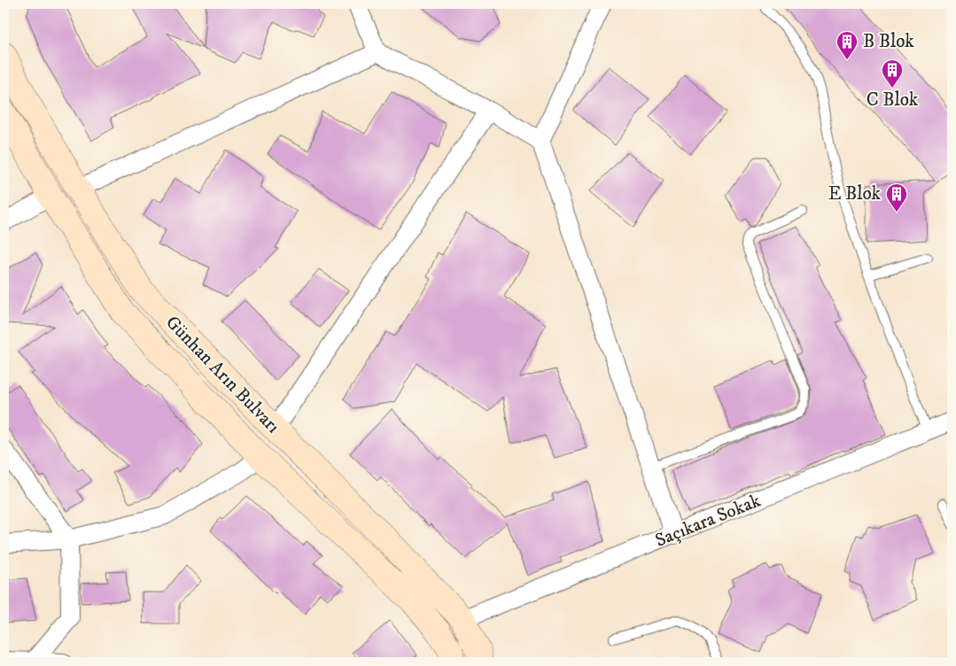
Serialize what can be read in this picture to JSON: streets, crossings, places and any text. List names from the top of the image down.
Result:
{
  "streets": {
    "main road": ["Günhan Arın Bulvarı"],
    "street": ["Saçıkara Sokak"]
  },
  "crossings": [
    ["Günhan Arın Bulvarı", "Saçıkara Sokak"]
  ],
  "places": {
    "building": ["B Blok", "C Blok", "E Blok"]
  }
}
